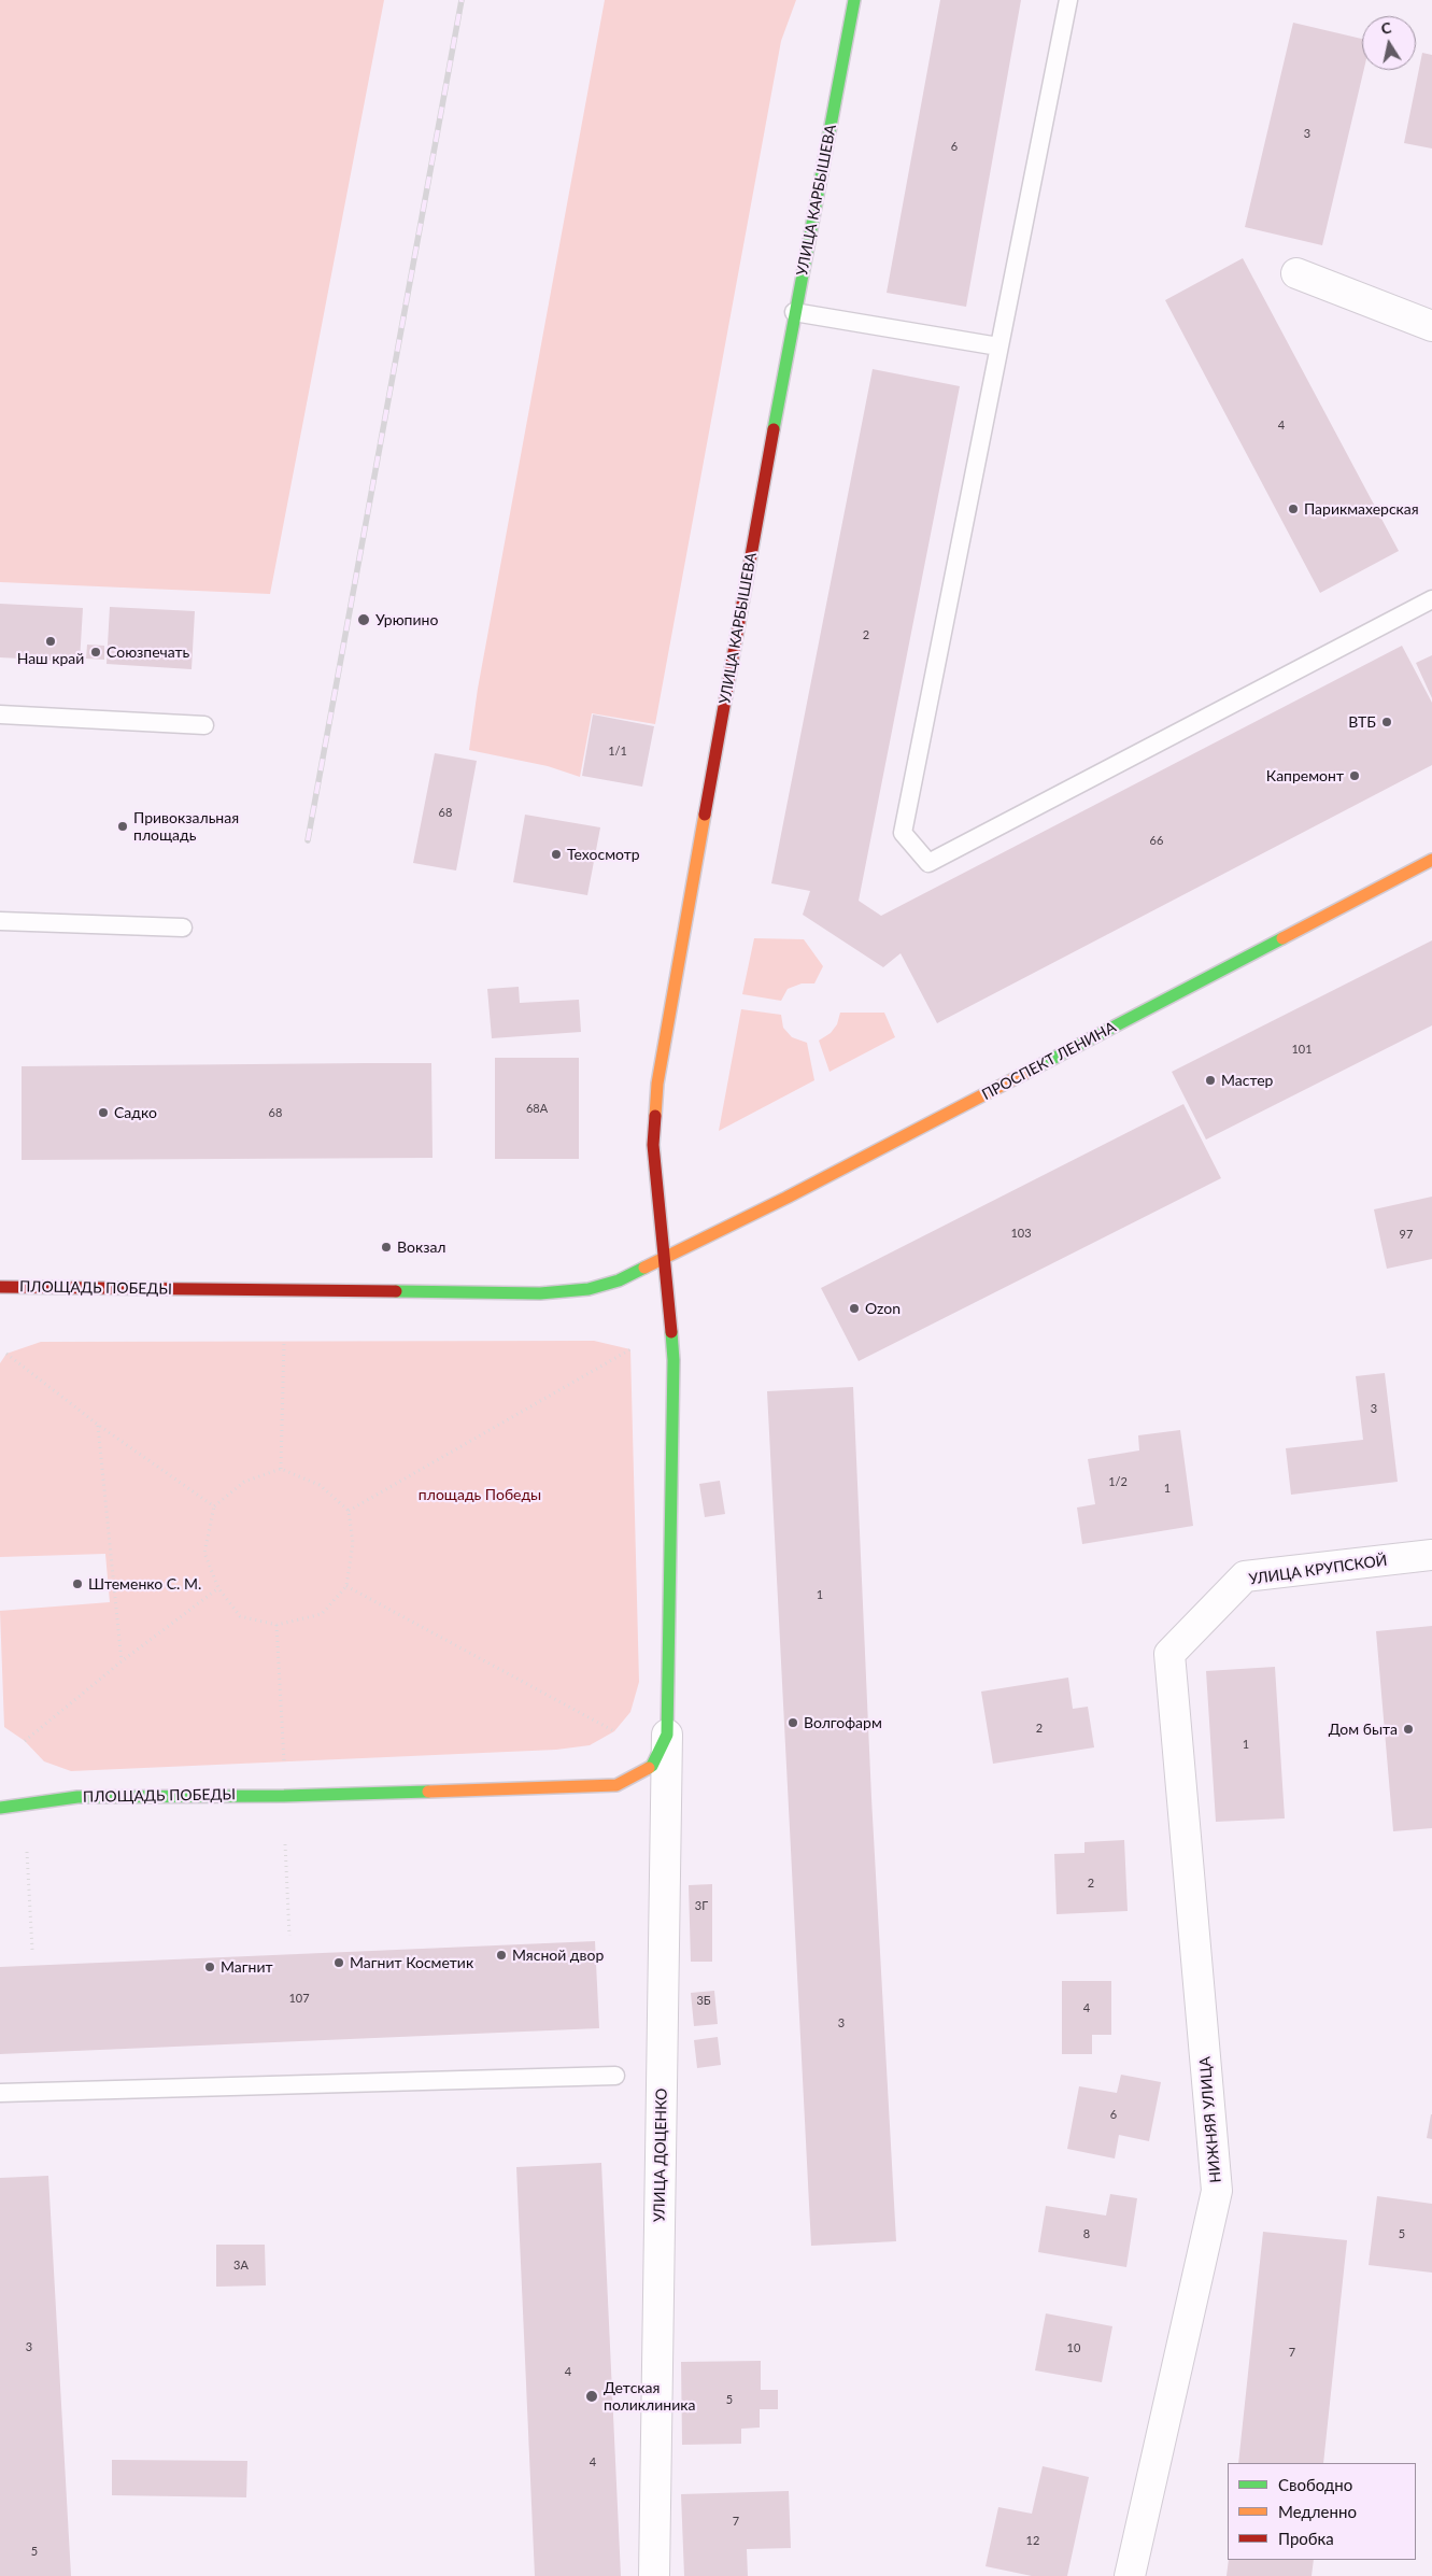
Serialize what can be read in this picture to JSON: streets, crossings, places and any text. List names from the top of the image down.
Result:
{
  "streets": {
    "main road": ["УЛИЦА КАРБЫШЕВА", "ПРОСПЕКТ ЛЕНИНА", "ПЛОЩАДЬ ПОБЕДЫ"],
    "street": ["УЛИЦА КРУПСКОЙ", "НИЖНЯЯ УЛИЦА", "УЛИЦА ДОЦЕНКО"]
  },
  "crossings": [
    ["УЛИЦА КАРБЫШЕВА", "ПРОСПЕКТ ЛЕНИНА"],
    ["УЛИЦА КАРБЫШЕВА", "ПЛОЩАДЬ ПОБЕДЫ"],
    ["ПРОСПЕКТ ЛЕНИНА", "ПЛОЩАДЬ ПОБЕДЫ"],
    ["ПЛОЩАДЬ ПОБЕДЫ", "УЛИЦА ДОЦЕНКО"],
    ["УЛИЦА КРУПСКОЙ", "НИЖНЯЯ УЛИЦА"]
  ],
  "parks": ["площадь Победы"],
  "places": [
    "Парикмахерская",
    "Урюпино",
    "Наш край",
    "Союзпечать",
    "ВТБ",
    "Капремонт",
    "Привокзальная площадь",
    "Техосмотр",
    "Мастер",
    "Садко",
    "Вокзал",
    "Ozon",
    "Штеменко С. М.",
    "Волгофарм",
    "Дом быта",
    "Мясной двор",
    "Магнит Косметик",
    "Магнит",
    "Детская поликлиника"
  ],
  "house_numbers": [
    "3",
    "6",
    "4",
    "2",
    "1/1",
    "68",
    "66",
    "101",
    "68А",
    "68",
    "103",
    "97",
    "3",
    "1/2",
    "1",
    "1",
    "2",
    "1",
    "2",
    "3Г",
    "107",
    "3Б",
    "4",
    "3",
    "6",
    "8",
    "5",
    "3А",
    "3",
    "10",
    "7",
    "4",
    "5",
    "4",
    "7",
    "12",
    "5"
  ],
  "legend": ["Свободно", "Медленно", "Пробка"],
  "north": "top"
}
